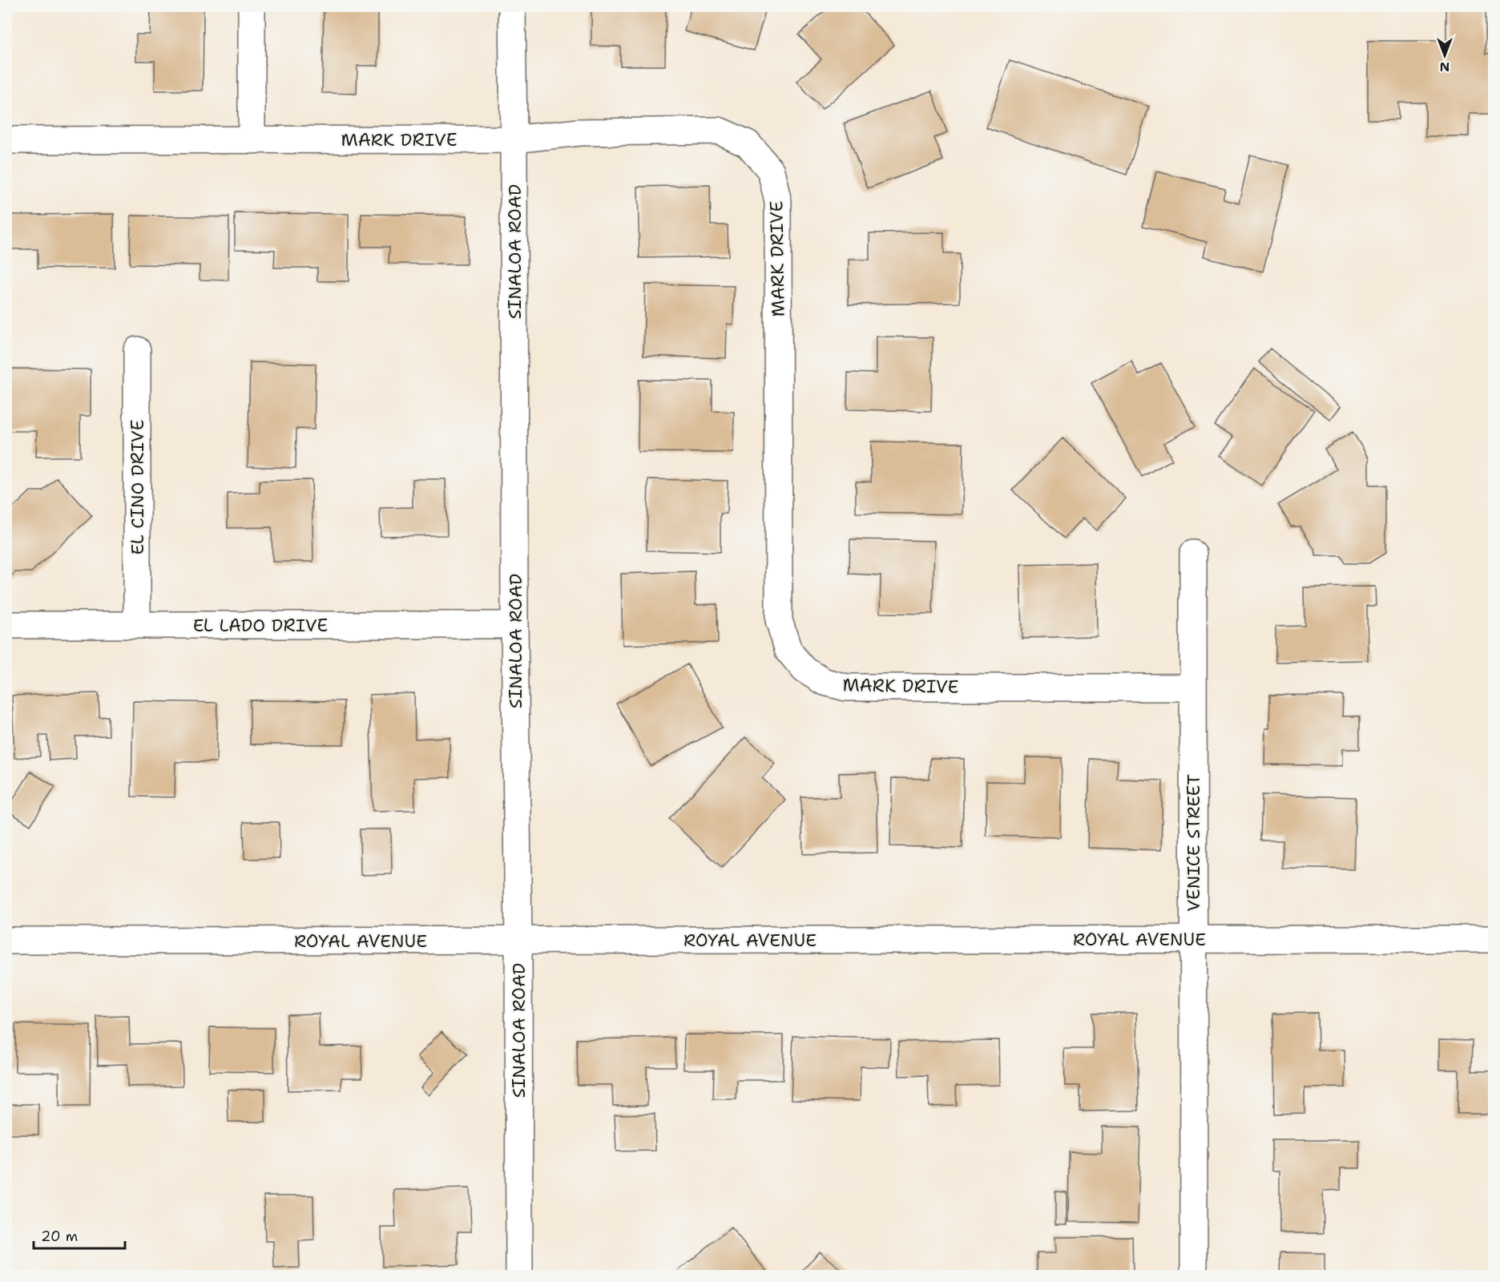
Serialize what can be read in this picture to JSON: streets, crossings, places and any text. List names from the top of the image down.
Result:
{
  "streets": {
    "street": [
      "MARK DRIVE",
      "SINALOA ROAD",
      "EL CINO DRIVE",
      "EL LADO DRIVE",
      "VENICE STREET",
      "ROYAL AVENUE"
    ]
  },
  "crossings": [
    ["MARK DRIVE", "SINALOA ROAD"],
    ["MARK DRIVE", "VENICE STREET"],
    ["SINALOA ROAD", "EL LADO DRIVE"],
    ["SINALOA ROAD", "ROYAL AVENUE"],
    ["EL CINO DRIVE", "EL LADO DRIVE"],
    ["VENICE STREET", "ROYAL AVENUE"]
  ],
  "scale_bar": "20 m",
  "north": "bottom"
}
